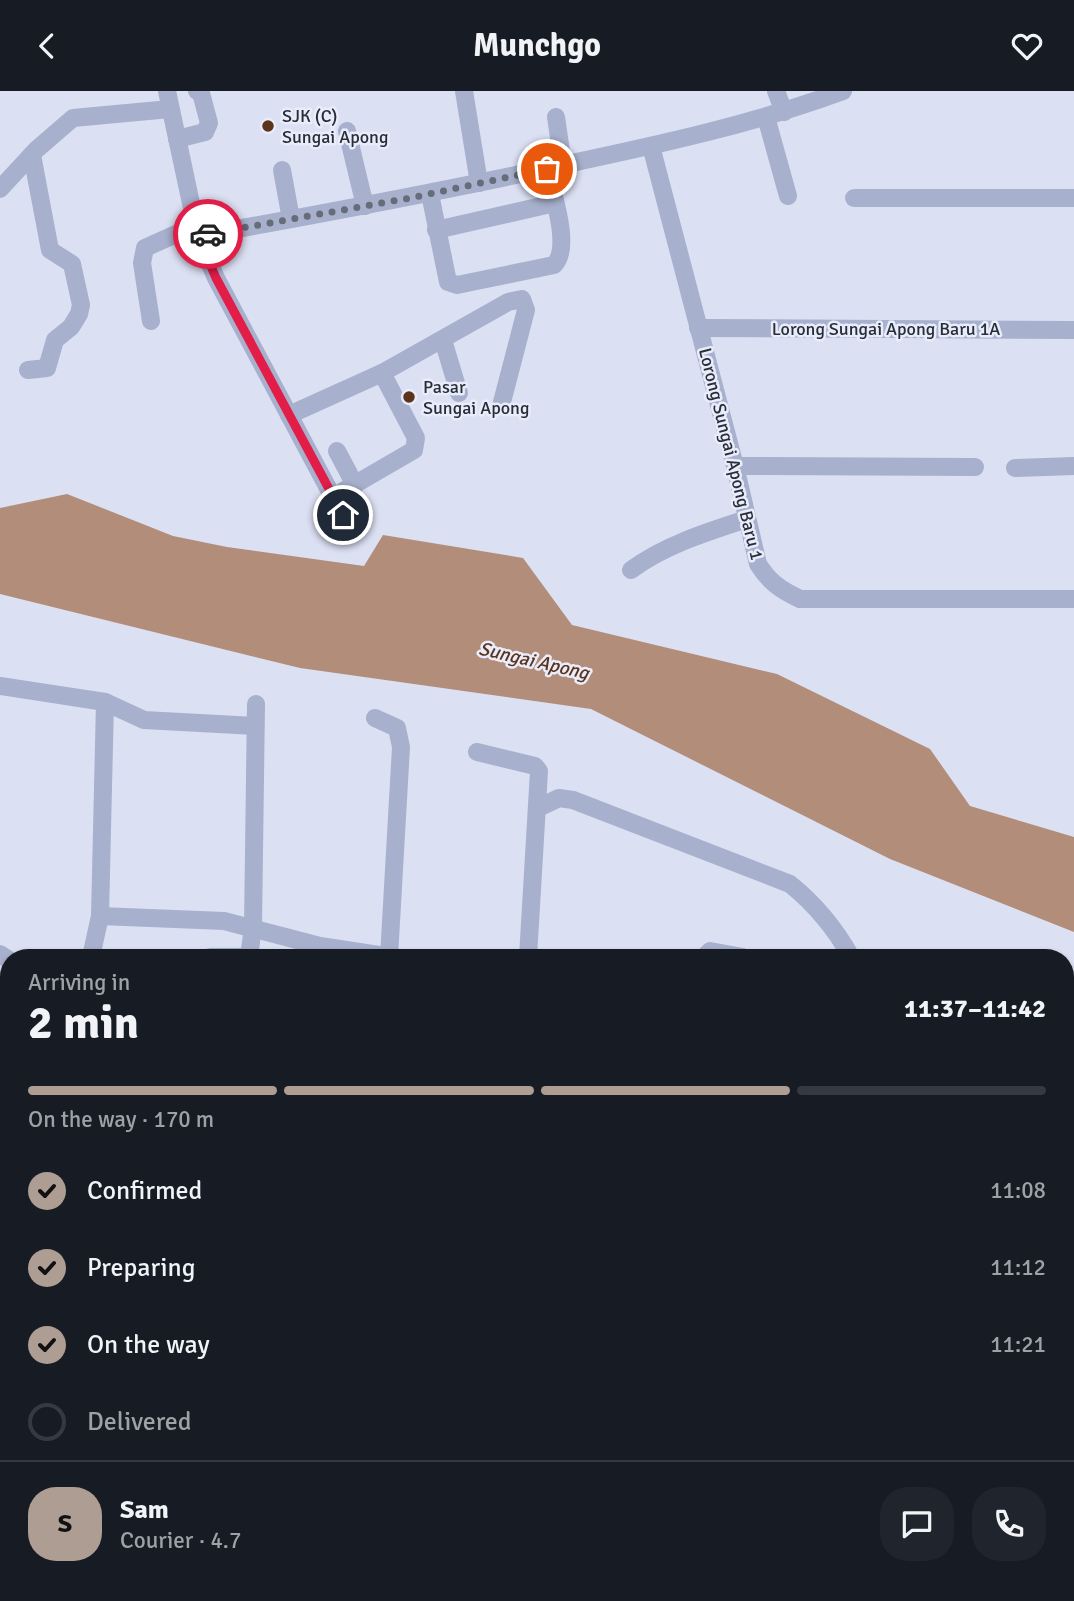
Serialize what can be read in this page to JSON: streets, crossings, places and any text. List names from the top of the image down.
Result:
{
  "streets": {
    "street": ["Lorong Sungai Apong Baru 1A", "Lorong Sungai Apong Baru 1"]
  },
  "crossings": [
    ["Lorong Sungai Apong Baru 1A", "Lorong Sungai Apong Baru 1"]
  ],
  "water": ["Sungai Apong"],
  "places": ["SJK (C) Sungai Apong", "Pasar Sungai Apong"],
  "page": {
    "header": "Munchgo",
    "heading": ["2 min", "Arriving in", "11:37–11:42"],
    "panel": ["Sam", "Courier · 4.7"],
    "bar": "On the way · 170 m",
    "list": [
      ["Confirmed", "11:08"],
      ["Preparing", "11:12"],
      ["On the way", "11:21"],
      "Delivered"
    ],
    "round": "S"
  }
}
